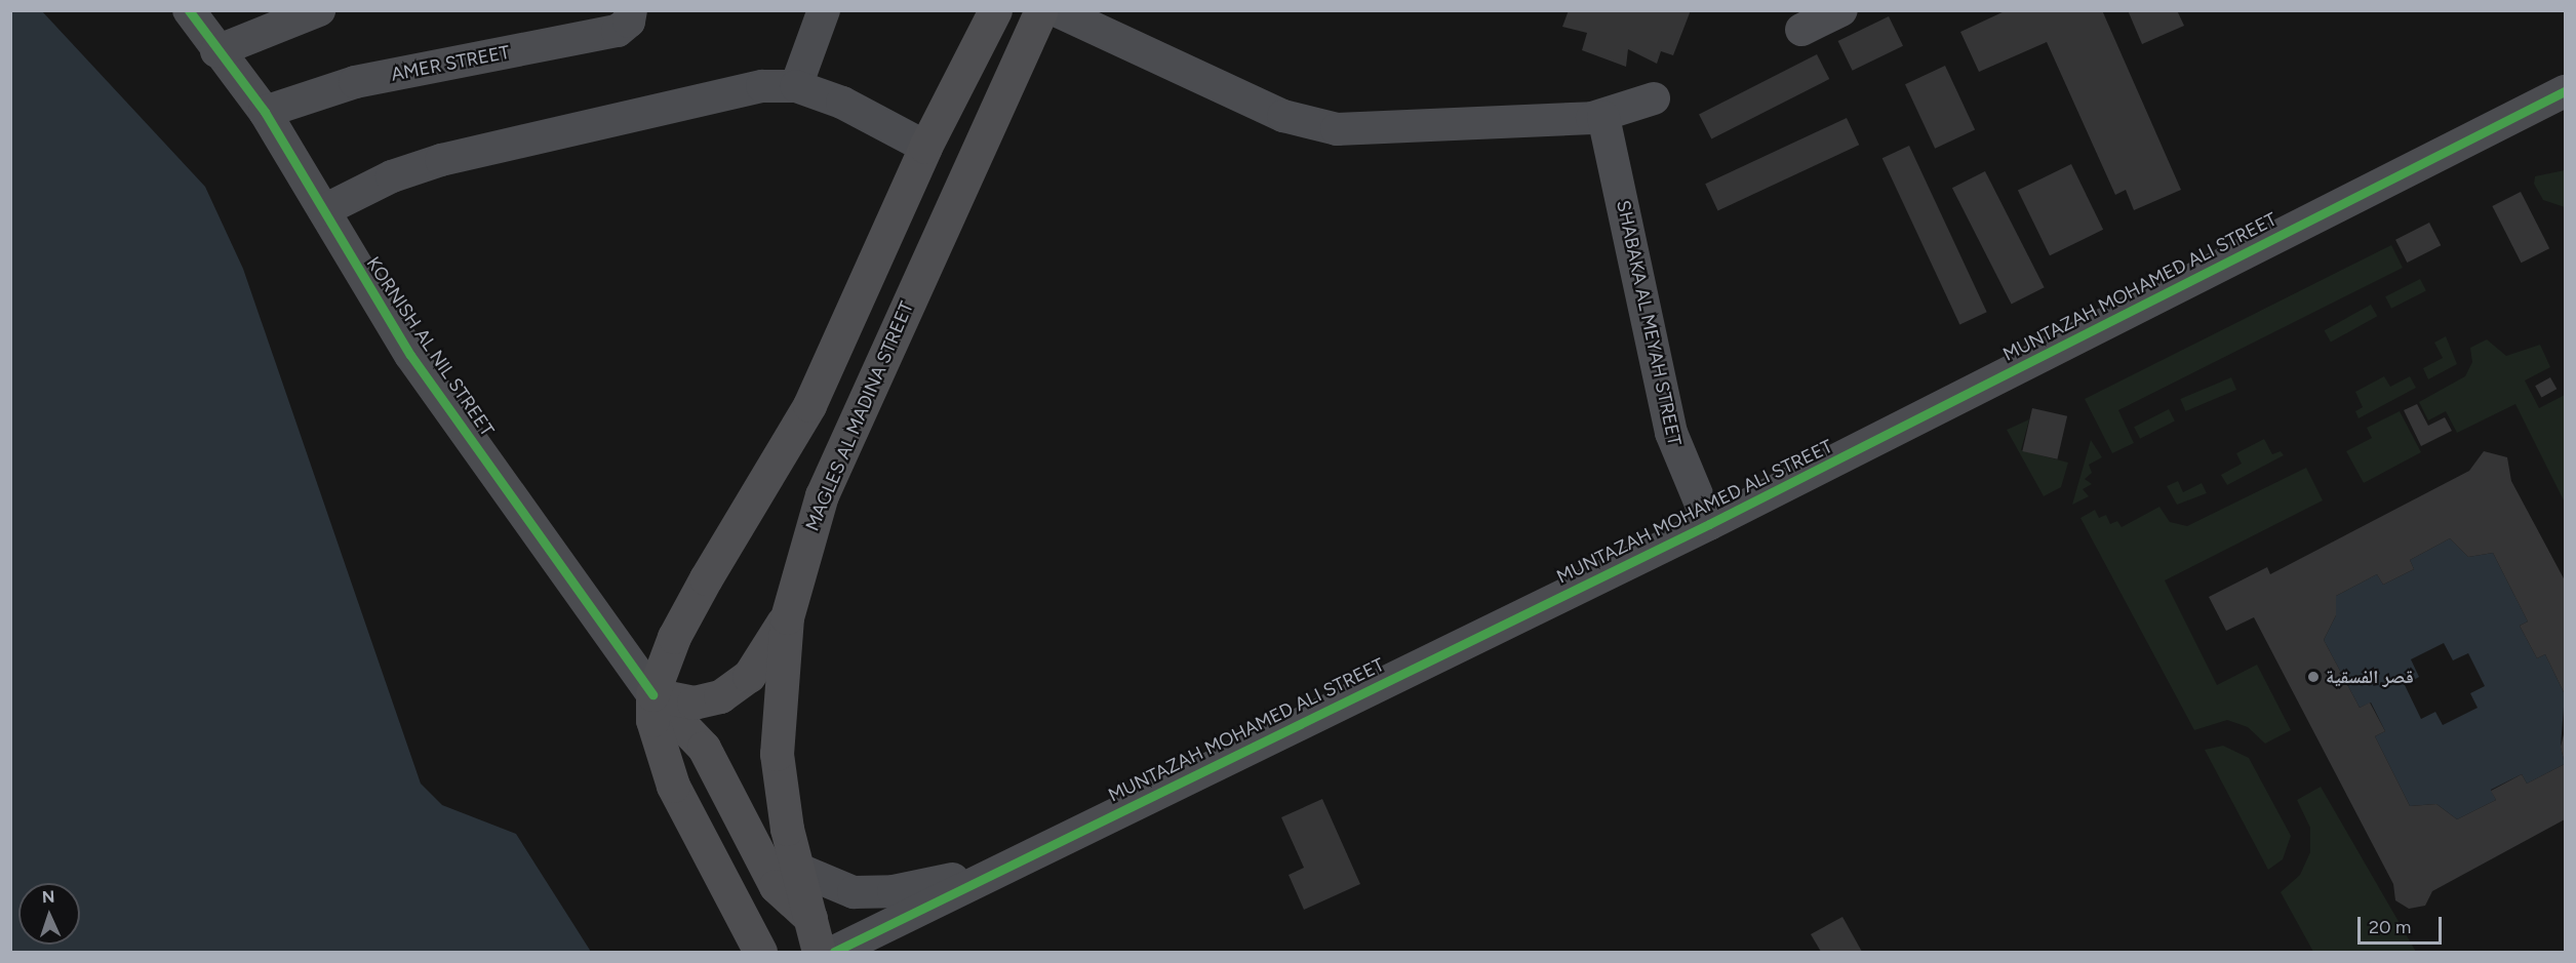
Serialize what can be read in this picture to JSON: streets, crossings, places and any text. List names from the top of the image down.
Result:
{
  "streets": {
    "highway": ["MAGLES AL MADINA STREET"],
    "street": [
      "AMER STREET",
      "MUNTAZAH MOHAMED ALI STREET",
      "SHABAKA AL MEYAH STREET",
      "KORNISH AL NIL STREET"
    ]
  },
  "crossings": [
    ["AMER STREET", "KORNISH AL NIL STREET"],
    ["MUNTAZAH MOHAMED ALI STREET", "SHABAKA AL MEYAH STREET"],
    ["MUNTAZAH MOHAMED ALI STREET", "MAGLES AL MADINA STREET"]
  ],
  "places": ["قصر الفسقية"],
  "scale_bar": "20 m",
  "north": "top"
}
